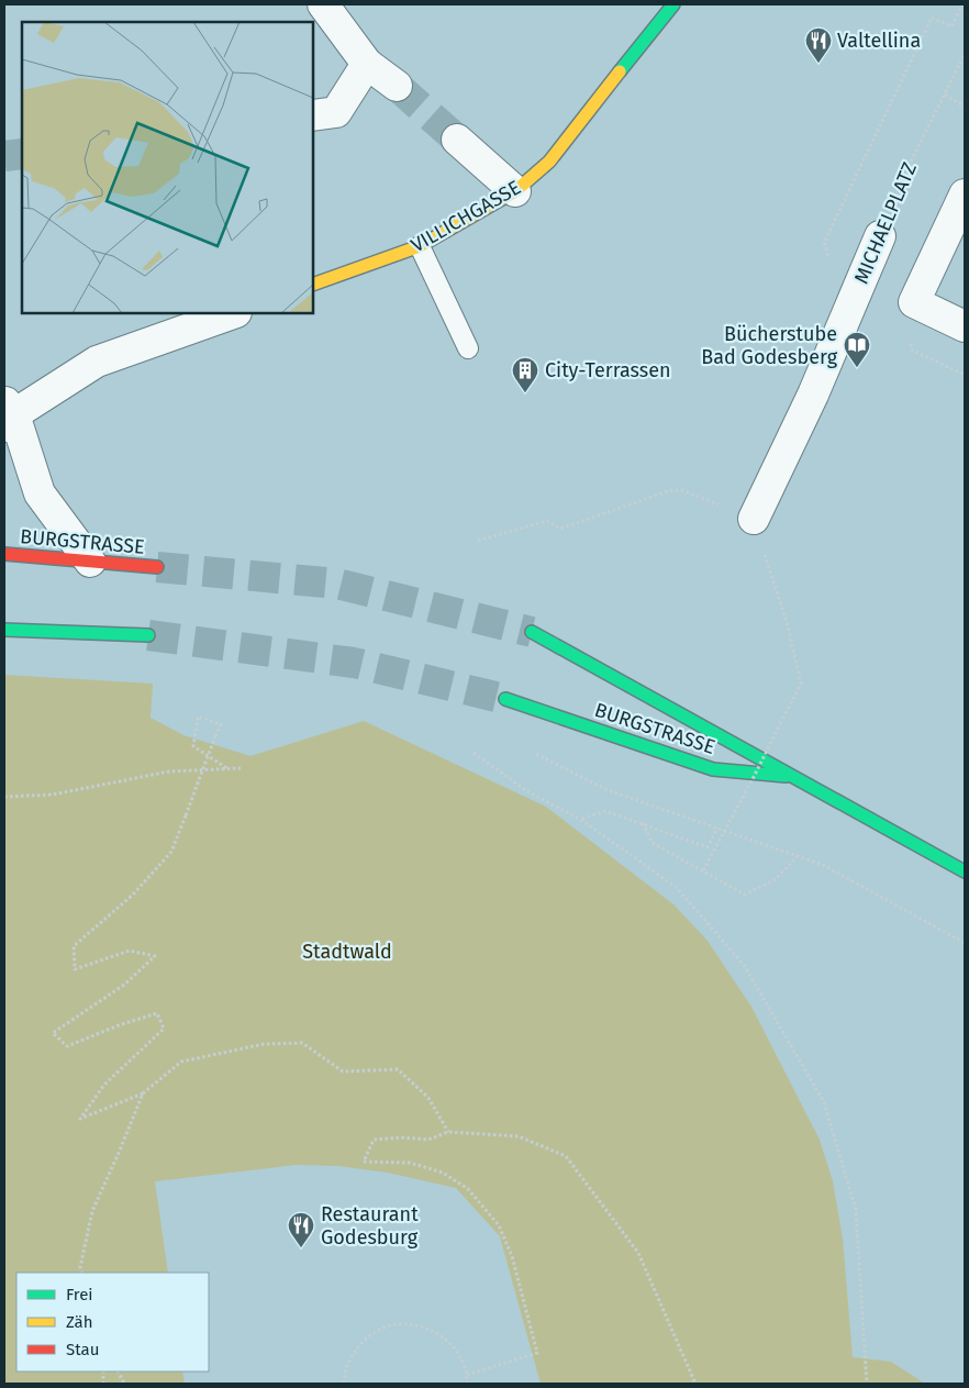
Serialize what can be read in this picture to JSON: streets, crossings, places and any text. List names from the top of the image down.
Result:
{
  "streets": {
    "main road": ["VILLICHGASSE", "BURGSTRASSE"],
    "street": ["MICHAELPLATZ"]
  },
  "parks": ["Stadtwald"],
  "places": {
    "restaurant": ["Valtellina", "Restaurant Godesburg"],
    "library": ["Bücherstube Bad Godesberg"],
    "building": ["City-Terrassen"]
  },
  "legend": ["Frei", "Zäh", "Stau"]
}
